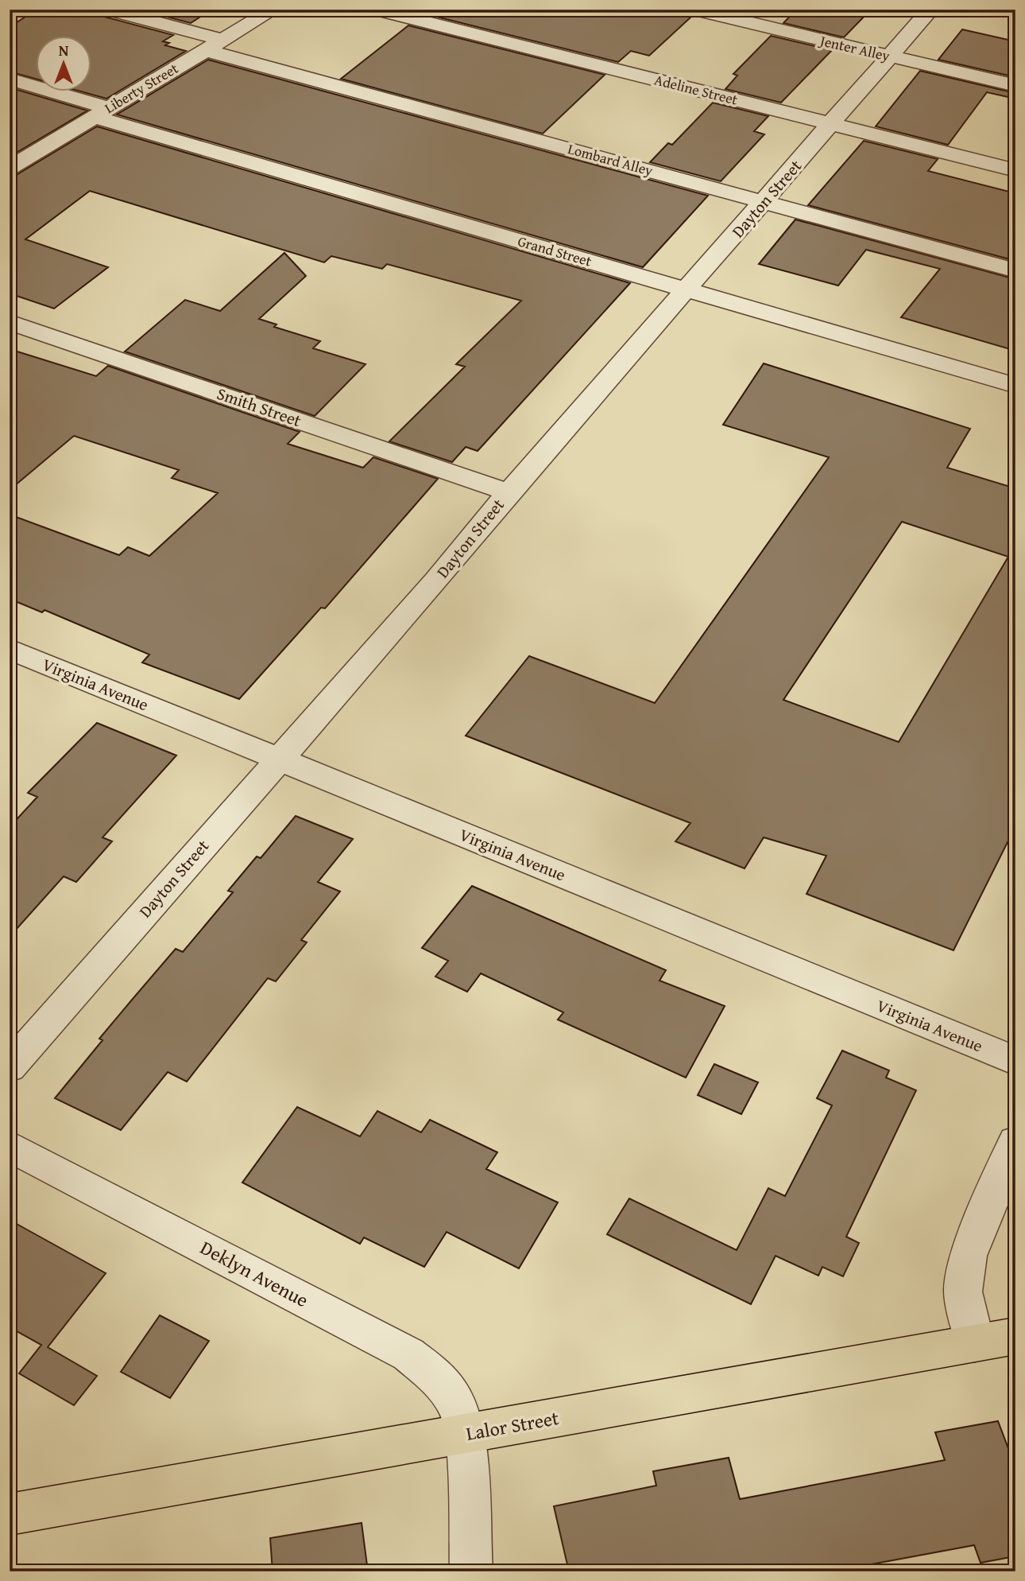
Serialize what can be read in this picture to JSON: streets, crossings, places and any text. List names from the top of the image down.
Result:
{
  "streets": {
    "main road": ["Lalor Street"],
    "street": [
      "Jenter Alley",
      "Liberty Street",
      "Adeline Street",
      "Lombard Alley",
      "Dayton Street",
      "Grand Street",
      "Smith Street",
      "Virginia Avenue",
      "Deklyn Avenue"
    ]
  },
  "crossings": [
    ["Jenter Alley", "Dayton Street"],
    ["Liberty Street", "Lombard Alley"],
    ["Liberty Street", "Grand Street"],
    ["Adeline Street", "Dayton Street"],
    ["Lombard Alley", "Dayton Street"],
    ["Dayton Street", "Grand Street"],
    ["Dayton Street", "Smith Street"],
    ["Dayton Street", "Virginia Avenue"],
    ["Deklyn Avenue", "Lalor Street"]
  ],
  "north": "top"
}
